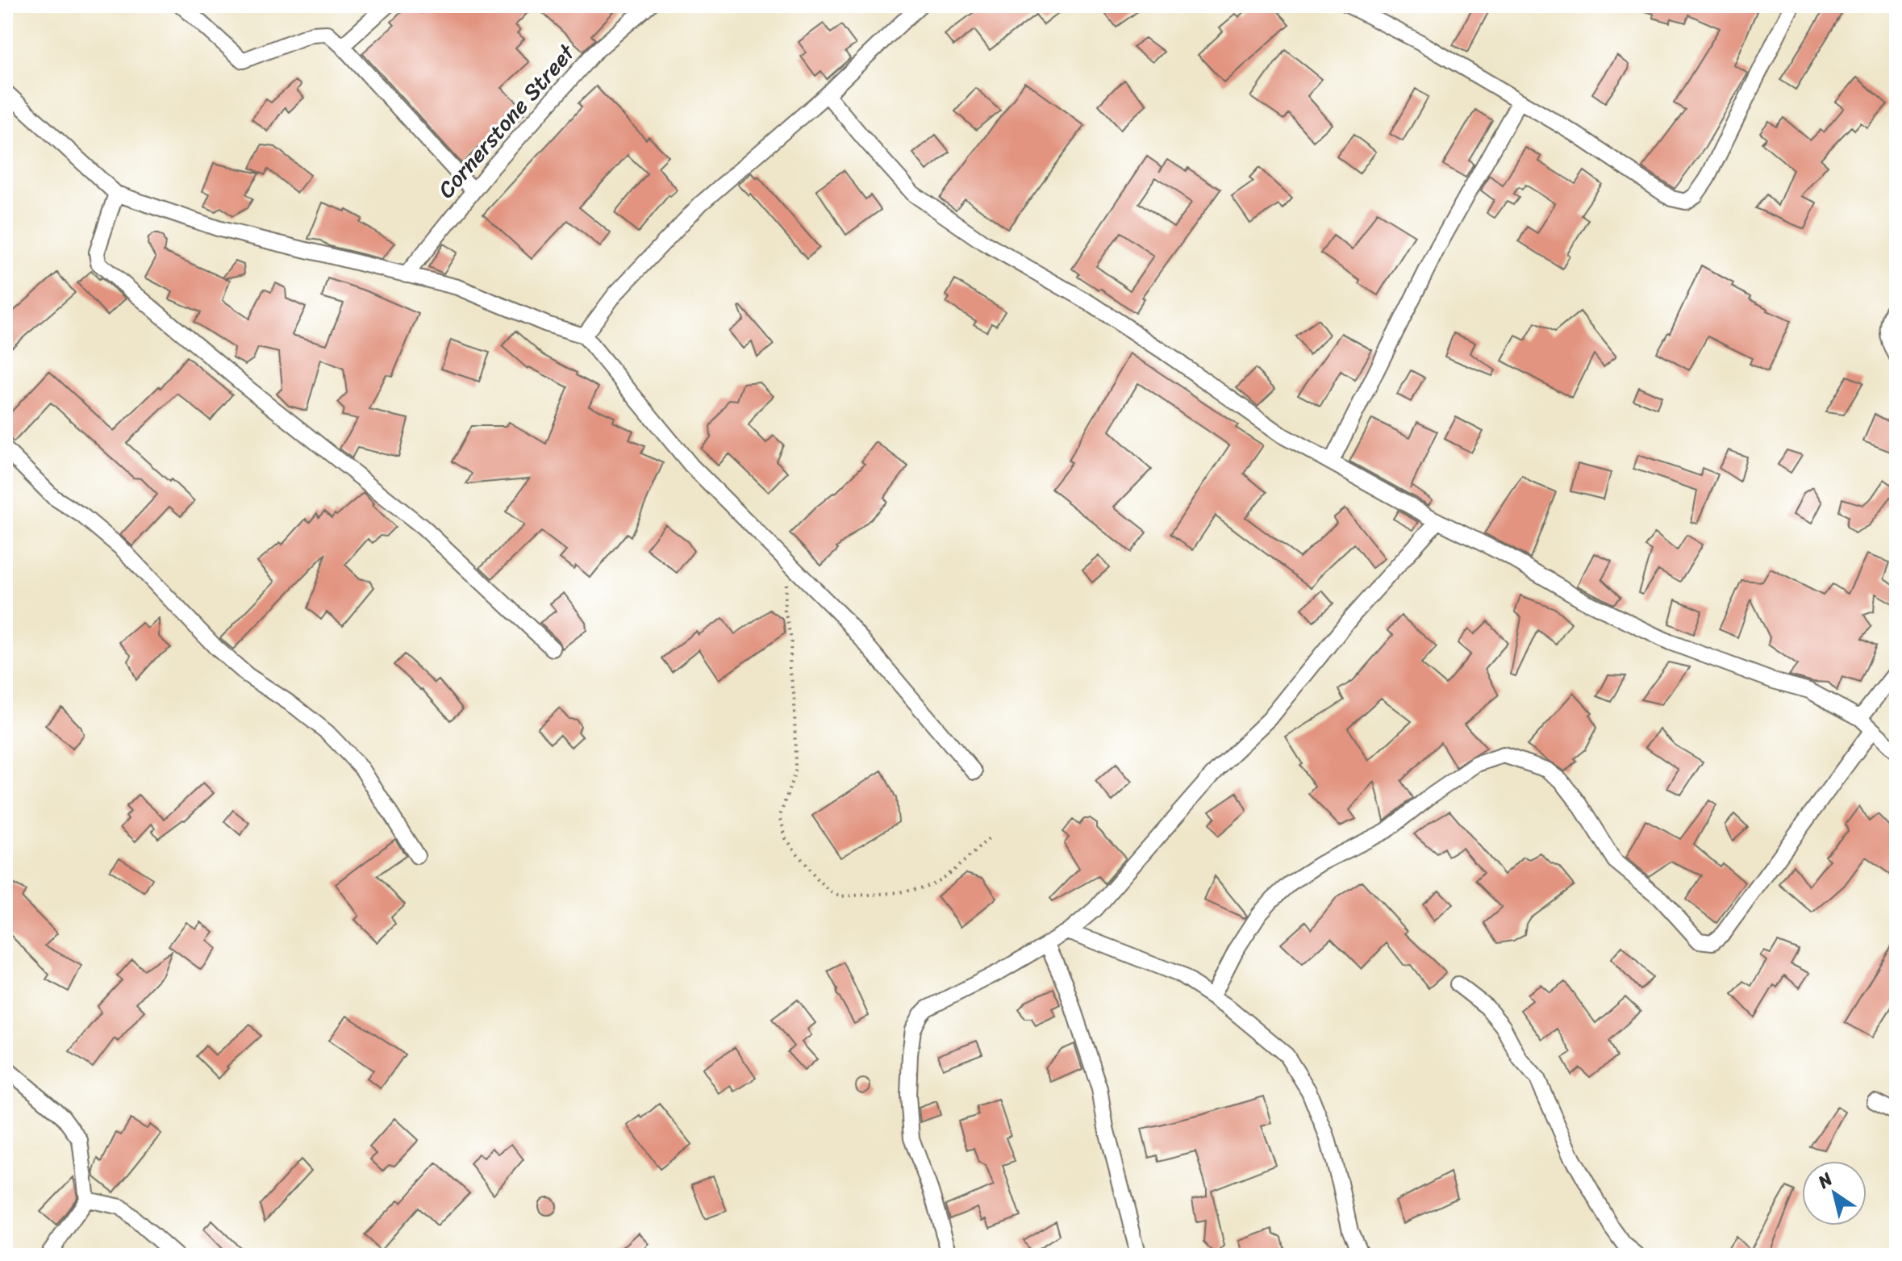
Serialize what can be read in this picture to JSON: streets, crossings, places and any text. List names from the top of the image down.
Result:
{
  "streets": {
    "street": ["Cornerstone Street"]
  },
  "north": "top left"
}
